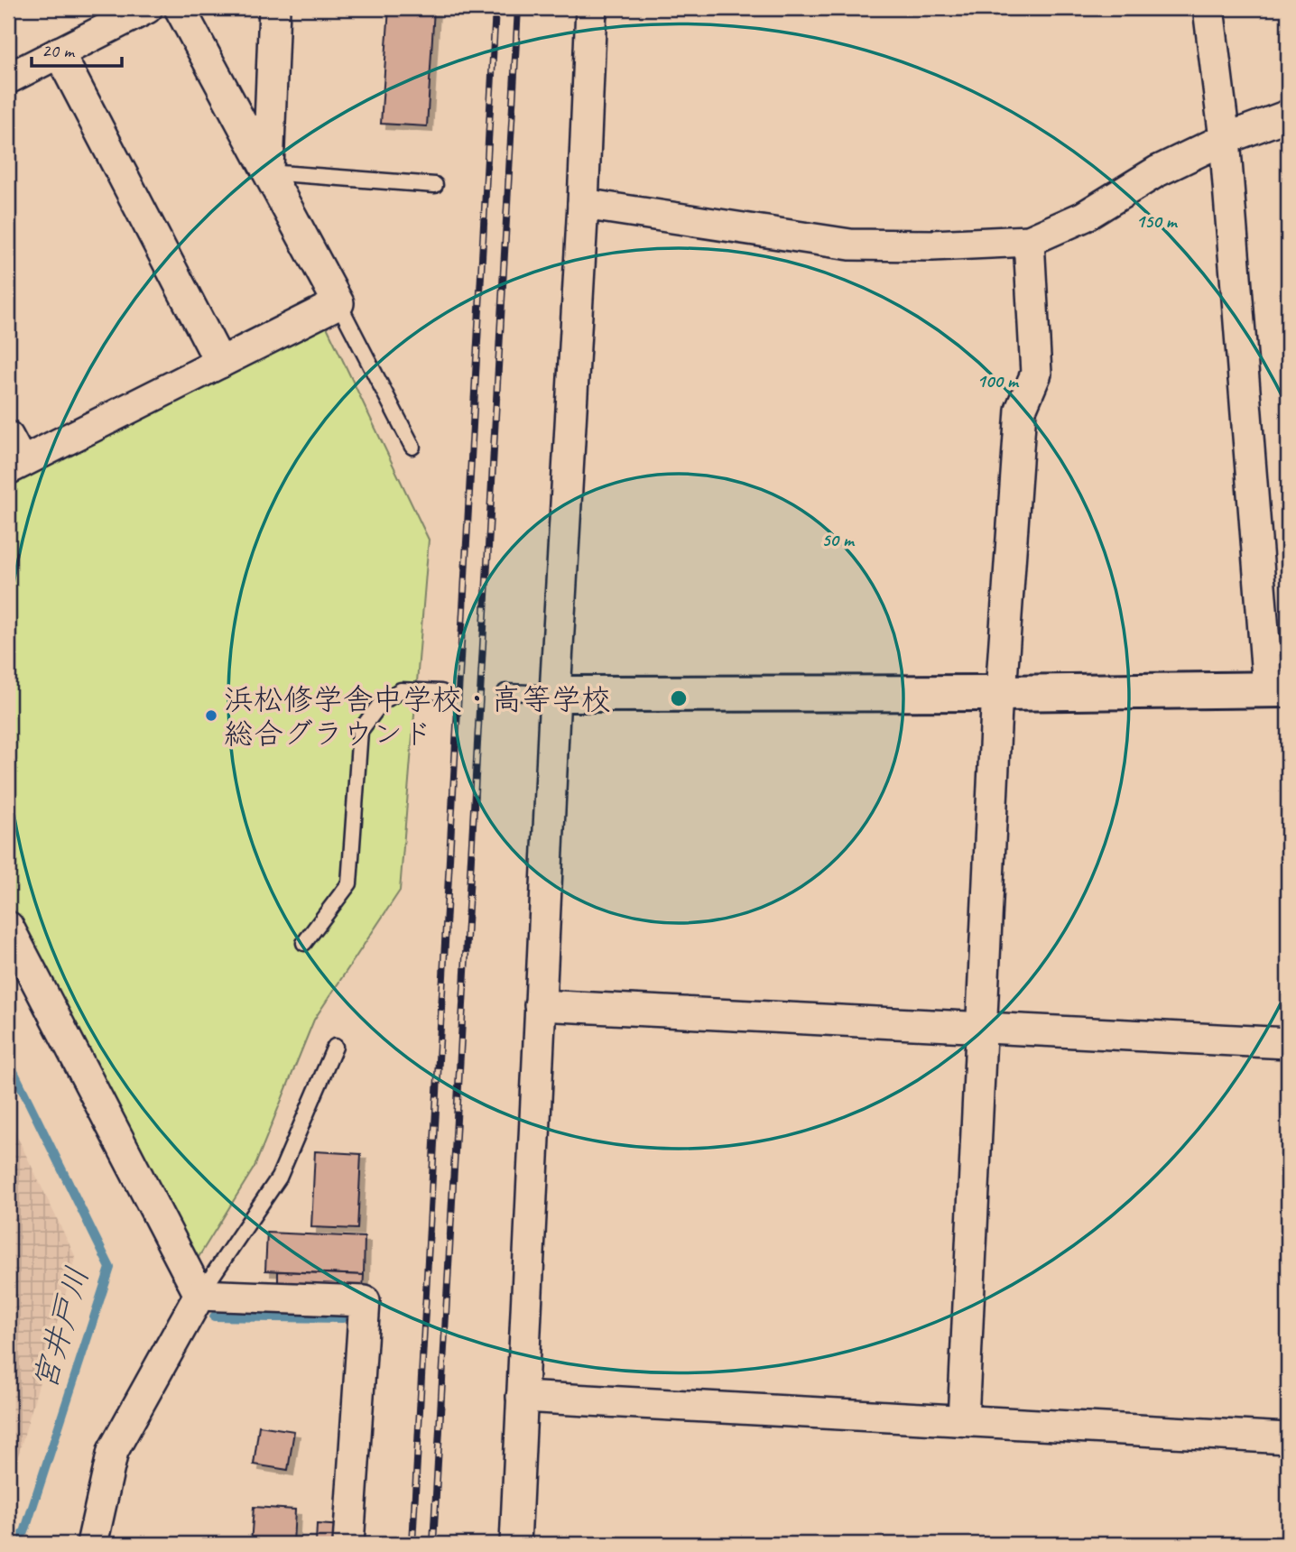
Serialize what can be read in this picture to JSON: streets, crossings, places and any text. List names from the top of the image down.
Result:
{
  "water": ["宮井戸川"],
  "places": ["浜松修学舎中学校・高等学校 総合グラウンド"],
  "scale_bar": "20 m",
  "rings": ["150 m", "100 m", "50 m"]
}
